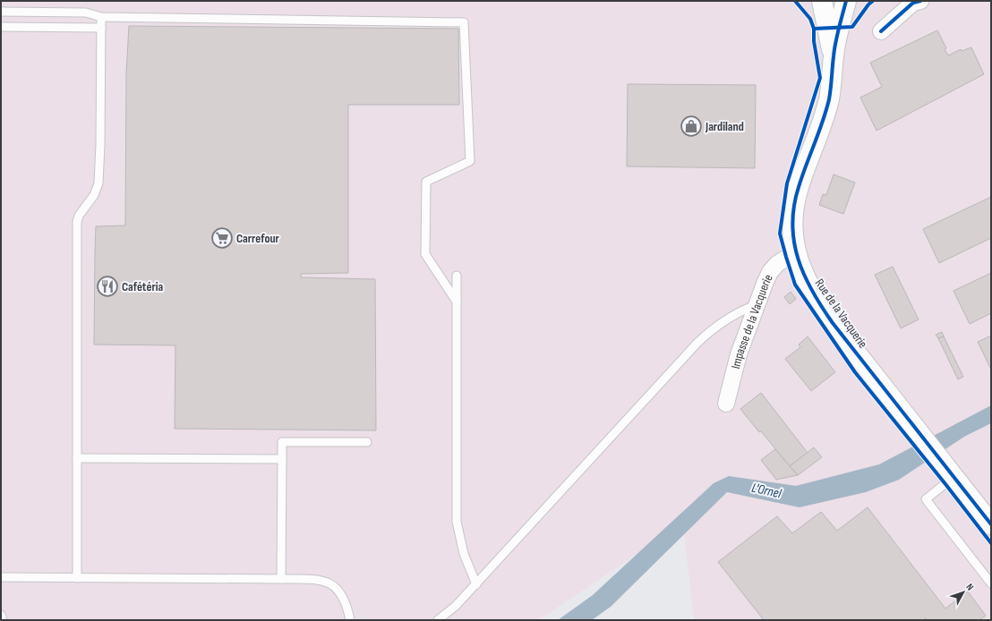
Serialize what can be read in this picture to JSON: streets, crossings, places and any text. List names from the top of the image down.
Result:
{
  "streets": {
    "street": ["Rue de la Vacquerie", "Impasse de la Vacquerie"]
  },
  "crossings": [
    ["Rue de la Vacquerie", "Impasse de la Vacquerie"]
  ],
  "water": ["L'Ornel"],
  "places": {
    "shop": ["Jardiland"],
    "supermarket": ["Carrefour"],
    "restaurant": ["Cafétéria"]
  },
  "north": "top right"
}
